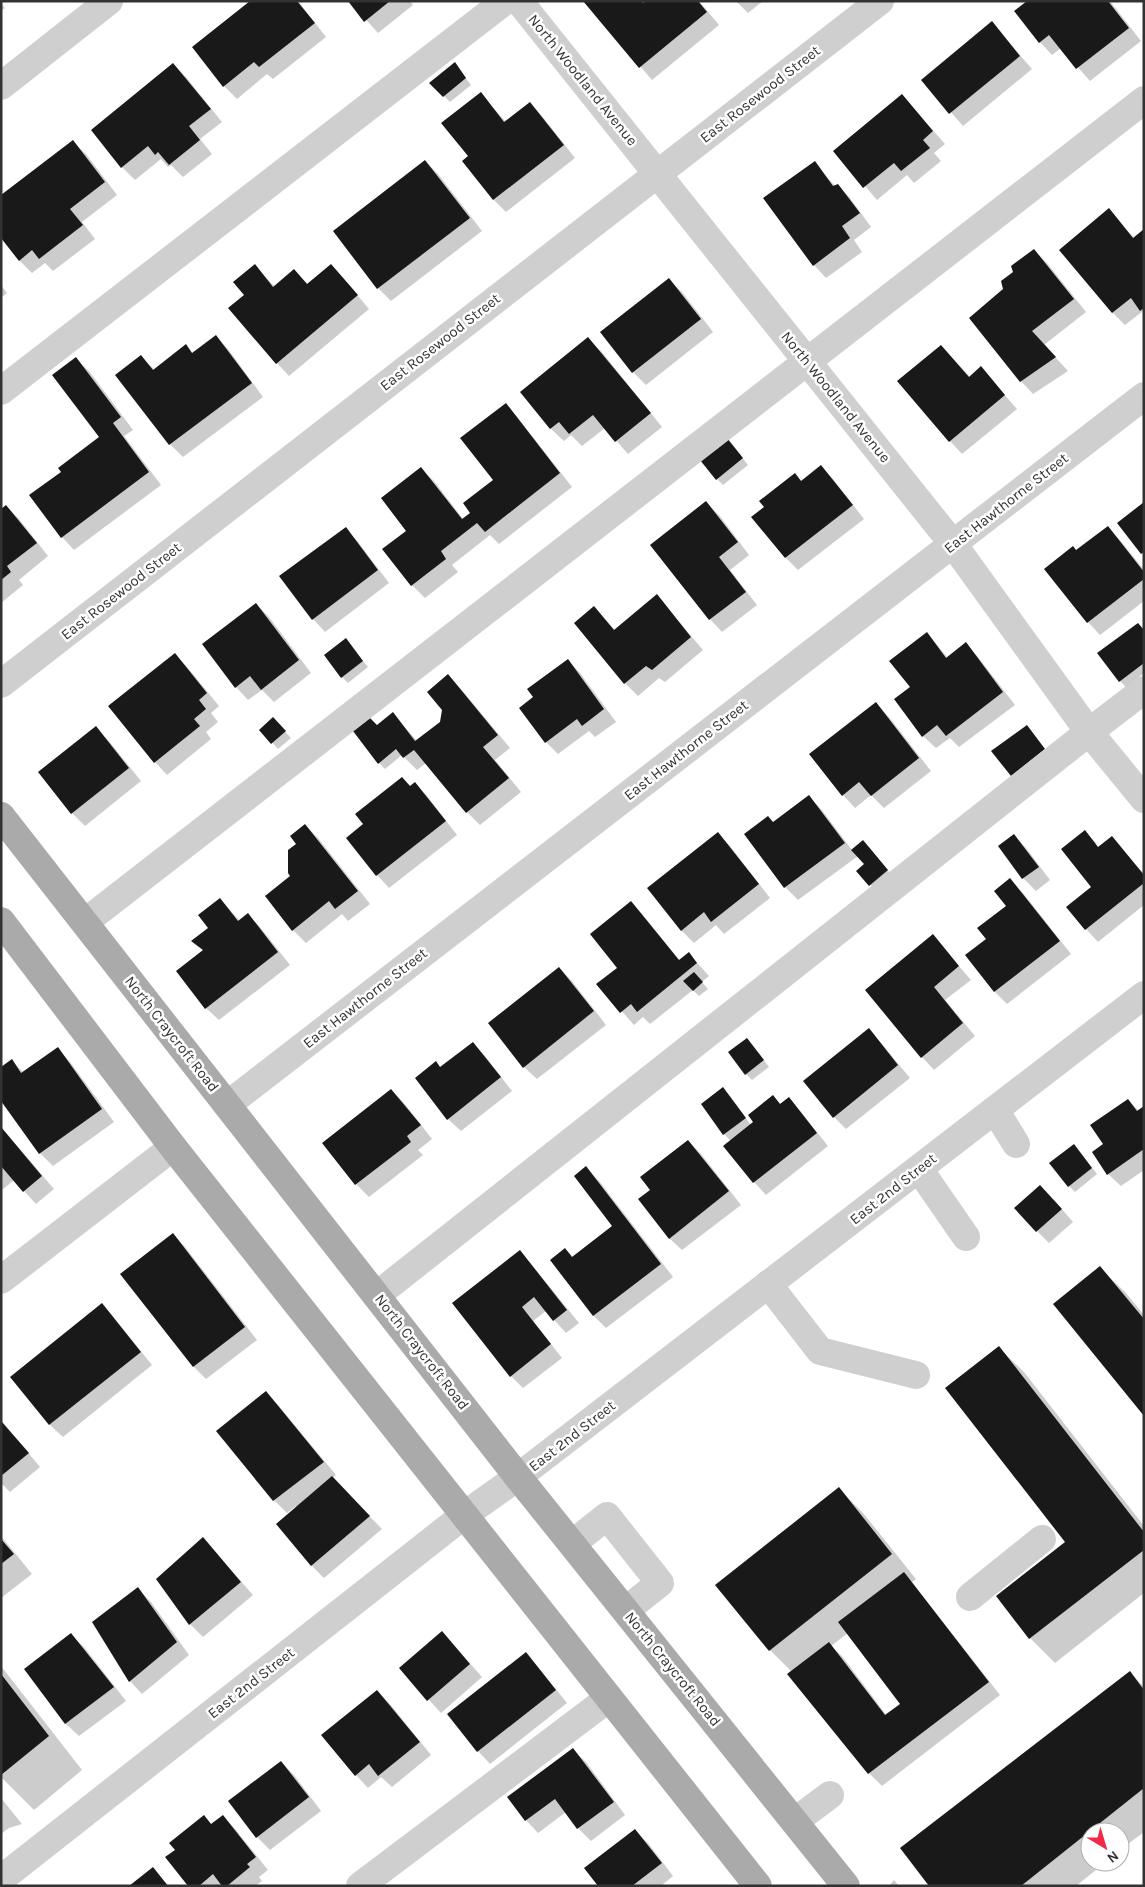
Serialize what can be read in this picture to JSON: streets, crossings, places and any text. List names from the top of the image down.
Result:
{
  "streets": {
    "main road": ["North Craycroft Road"],
    "street": [
      "North Woodland Avenue",
      "East Rosewood Street",
      "East Hawthorne Street",
      "East 2nd Street"
    ]
  },
  "crossings": [
    ["North Woodland Avenue", "East Rosewood Street"],
    ["North Woodland Avenue", "East Hawthorne Street"],
    ["East Hawthorne Street", "North Craycroft Road"],
    ["North Craycroft Road", "East 2nd Street"]
  ],
  "north": "bottom right"
}
